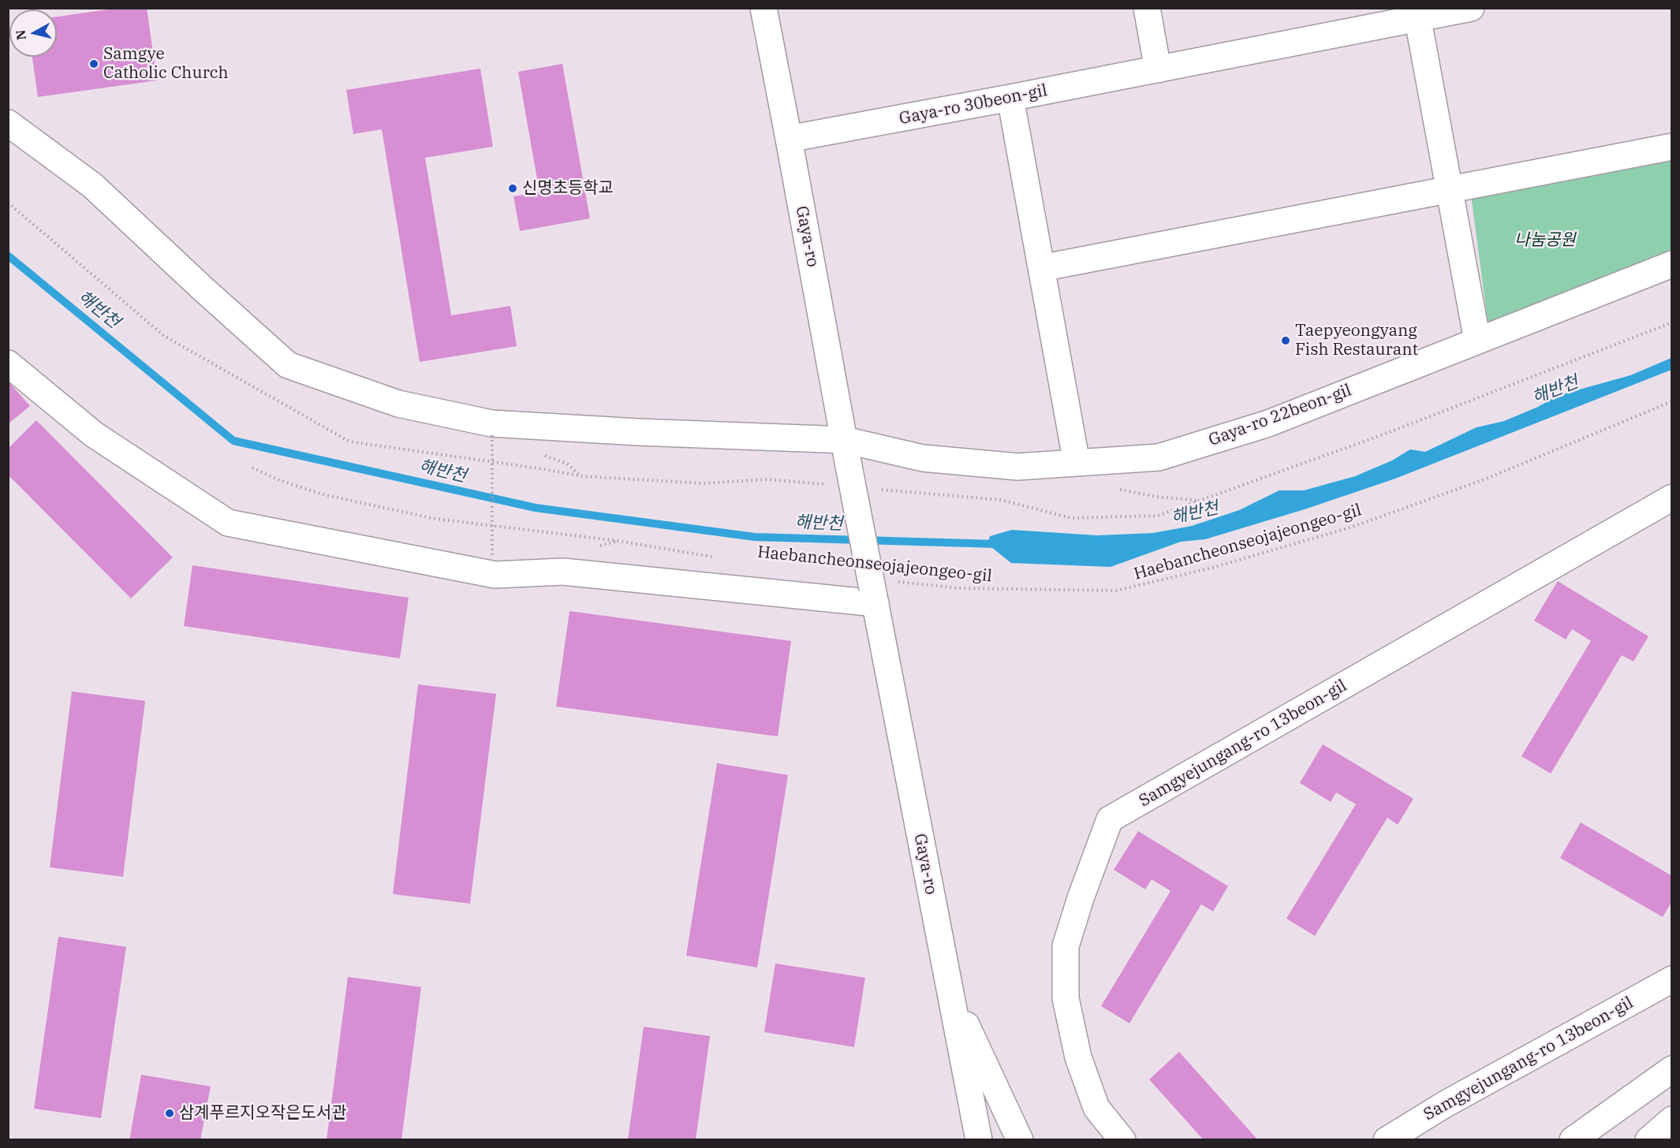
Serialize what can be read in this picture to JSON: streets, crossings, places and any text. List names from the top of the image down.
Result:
{
  "streets": {
    "street": [
      "Gaya-ro 30beon-gil",
      "Gaya-ro",
      "Gaya-ro 22beon-gil",
      "Samgyejungang-ro 13beon-gil"
    ],
    "path": ["Haebancheonseojajeongeo-gil"]
  },
  "crossings": [
    ["Gaya-ro 30beon-gil", "Gaya-ro"],
    ["Gaya-ro", "Gaya-ro 22beon-gil"],
    ["Gaya-ro", "Haebancheonseojajeongeo-gil"]
  ],
  "water": ["해반천"],
  "parks": ["나눔공원"],
  "places": [
    "Samgye Catholic Church",
    "신명초등학교",
    "Taepyeongyang Fish Restaurant",
    "삼계푸르지오작은도서관"
  ],
  "north": "left"
}
